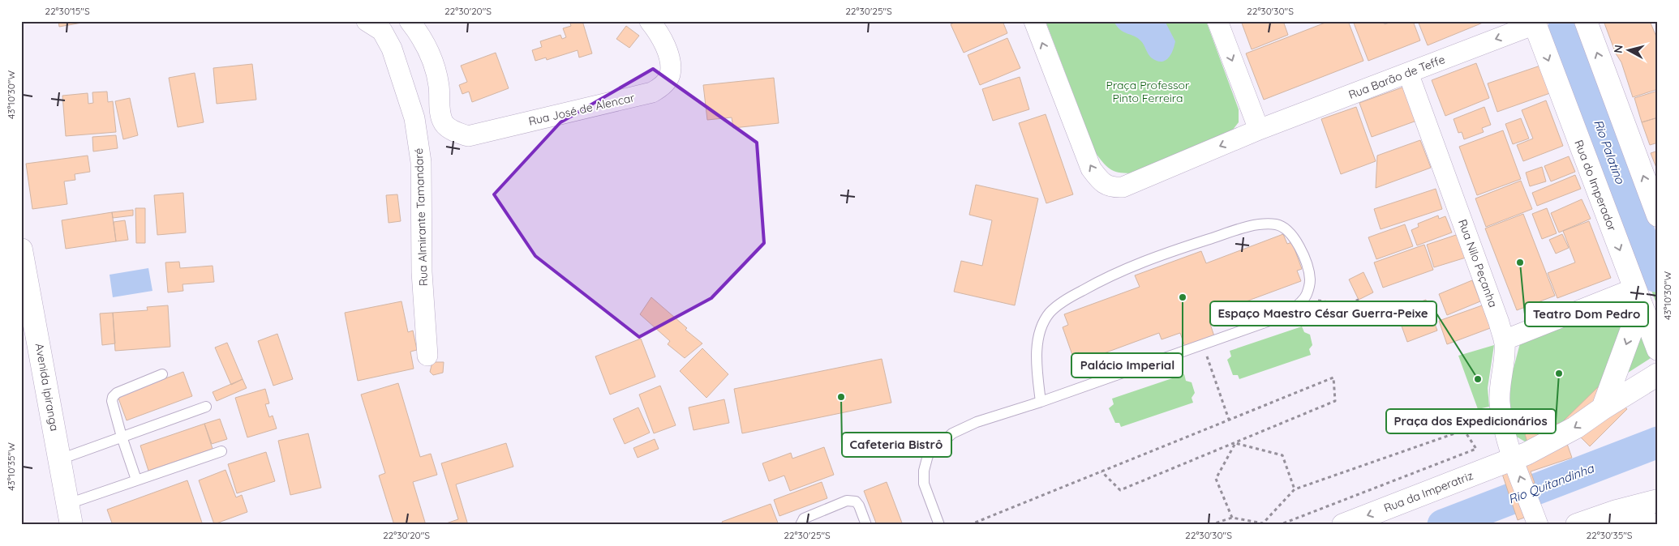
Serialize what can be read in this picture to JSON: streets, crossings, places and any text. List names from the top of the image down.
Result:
{
  "streets": {
    "main road": ["Rua do Imperador", "Avenida Ipiranga", "Rua da Imperatriz"],
    "street": [
      "Rua Barão de Teffe",
      "Rua José de Alencar",
      "Rua Almirante Tamandaré",
      "Rua Nilo Peçanha"
    ]
  },
  "crossings": [
    ["Rua Barão de Teffe", "Rua do Imperador"],
    ["Rua Barão de Teffe", "Rua Nilo Peçanha"],
    ["Rua Nilo Peçanha", "Rua da Imperatriz"]
  ],
  "one_way": ["Rua Barão de Teffe", "Rua da Imperatriz"],
  "water": ["Rio Palatino", "Rio Quitandinha"],
  "parks": ["Praça Professor Pinto Ferreira"],
  "places": [
    "Teatro Dom Pedro",
    "Palácio Imperial",
    "Praça dos Expedicionários",
    "Espaço Maestro César Guerra-Peixe",
    "Cafeteria Bistrô"
  ],
  "north": "left",
  "coordinates": [
    "22°30'15\"S",
    "22°30'20\"S",
    "22°30'25\"S",
    "22°30'30\"S",
    "43°10'30\"W",
    "43°10'35\"W",
    "22°30'35\"S"
  ]
}
